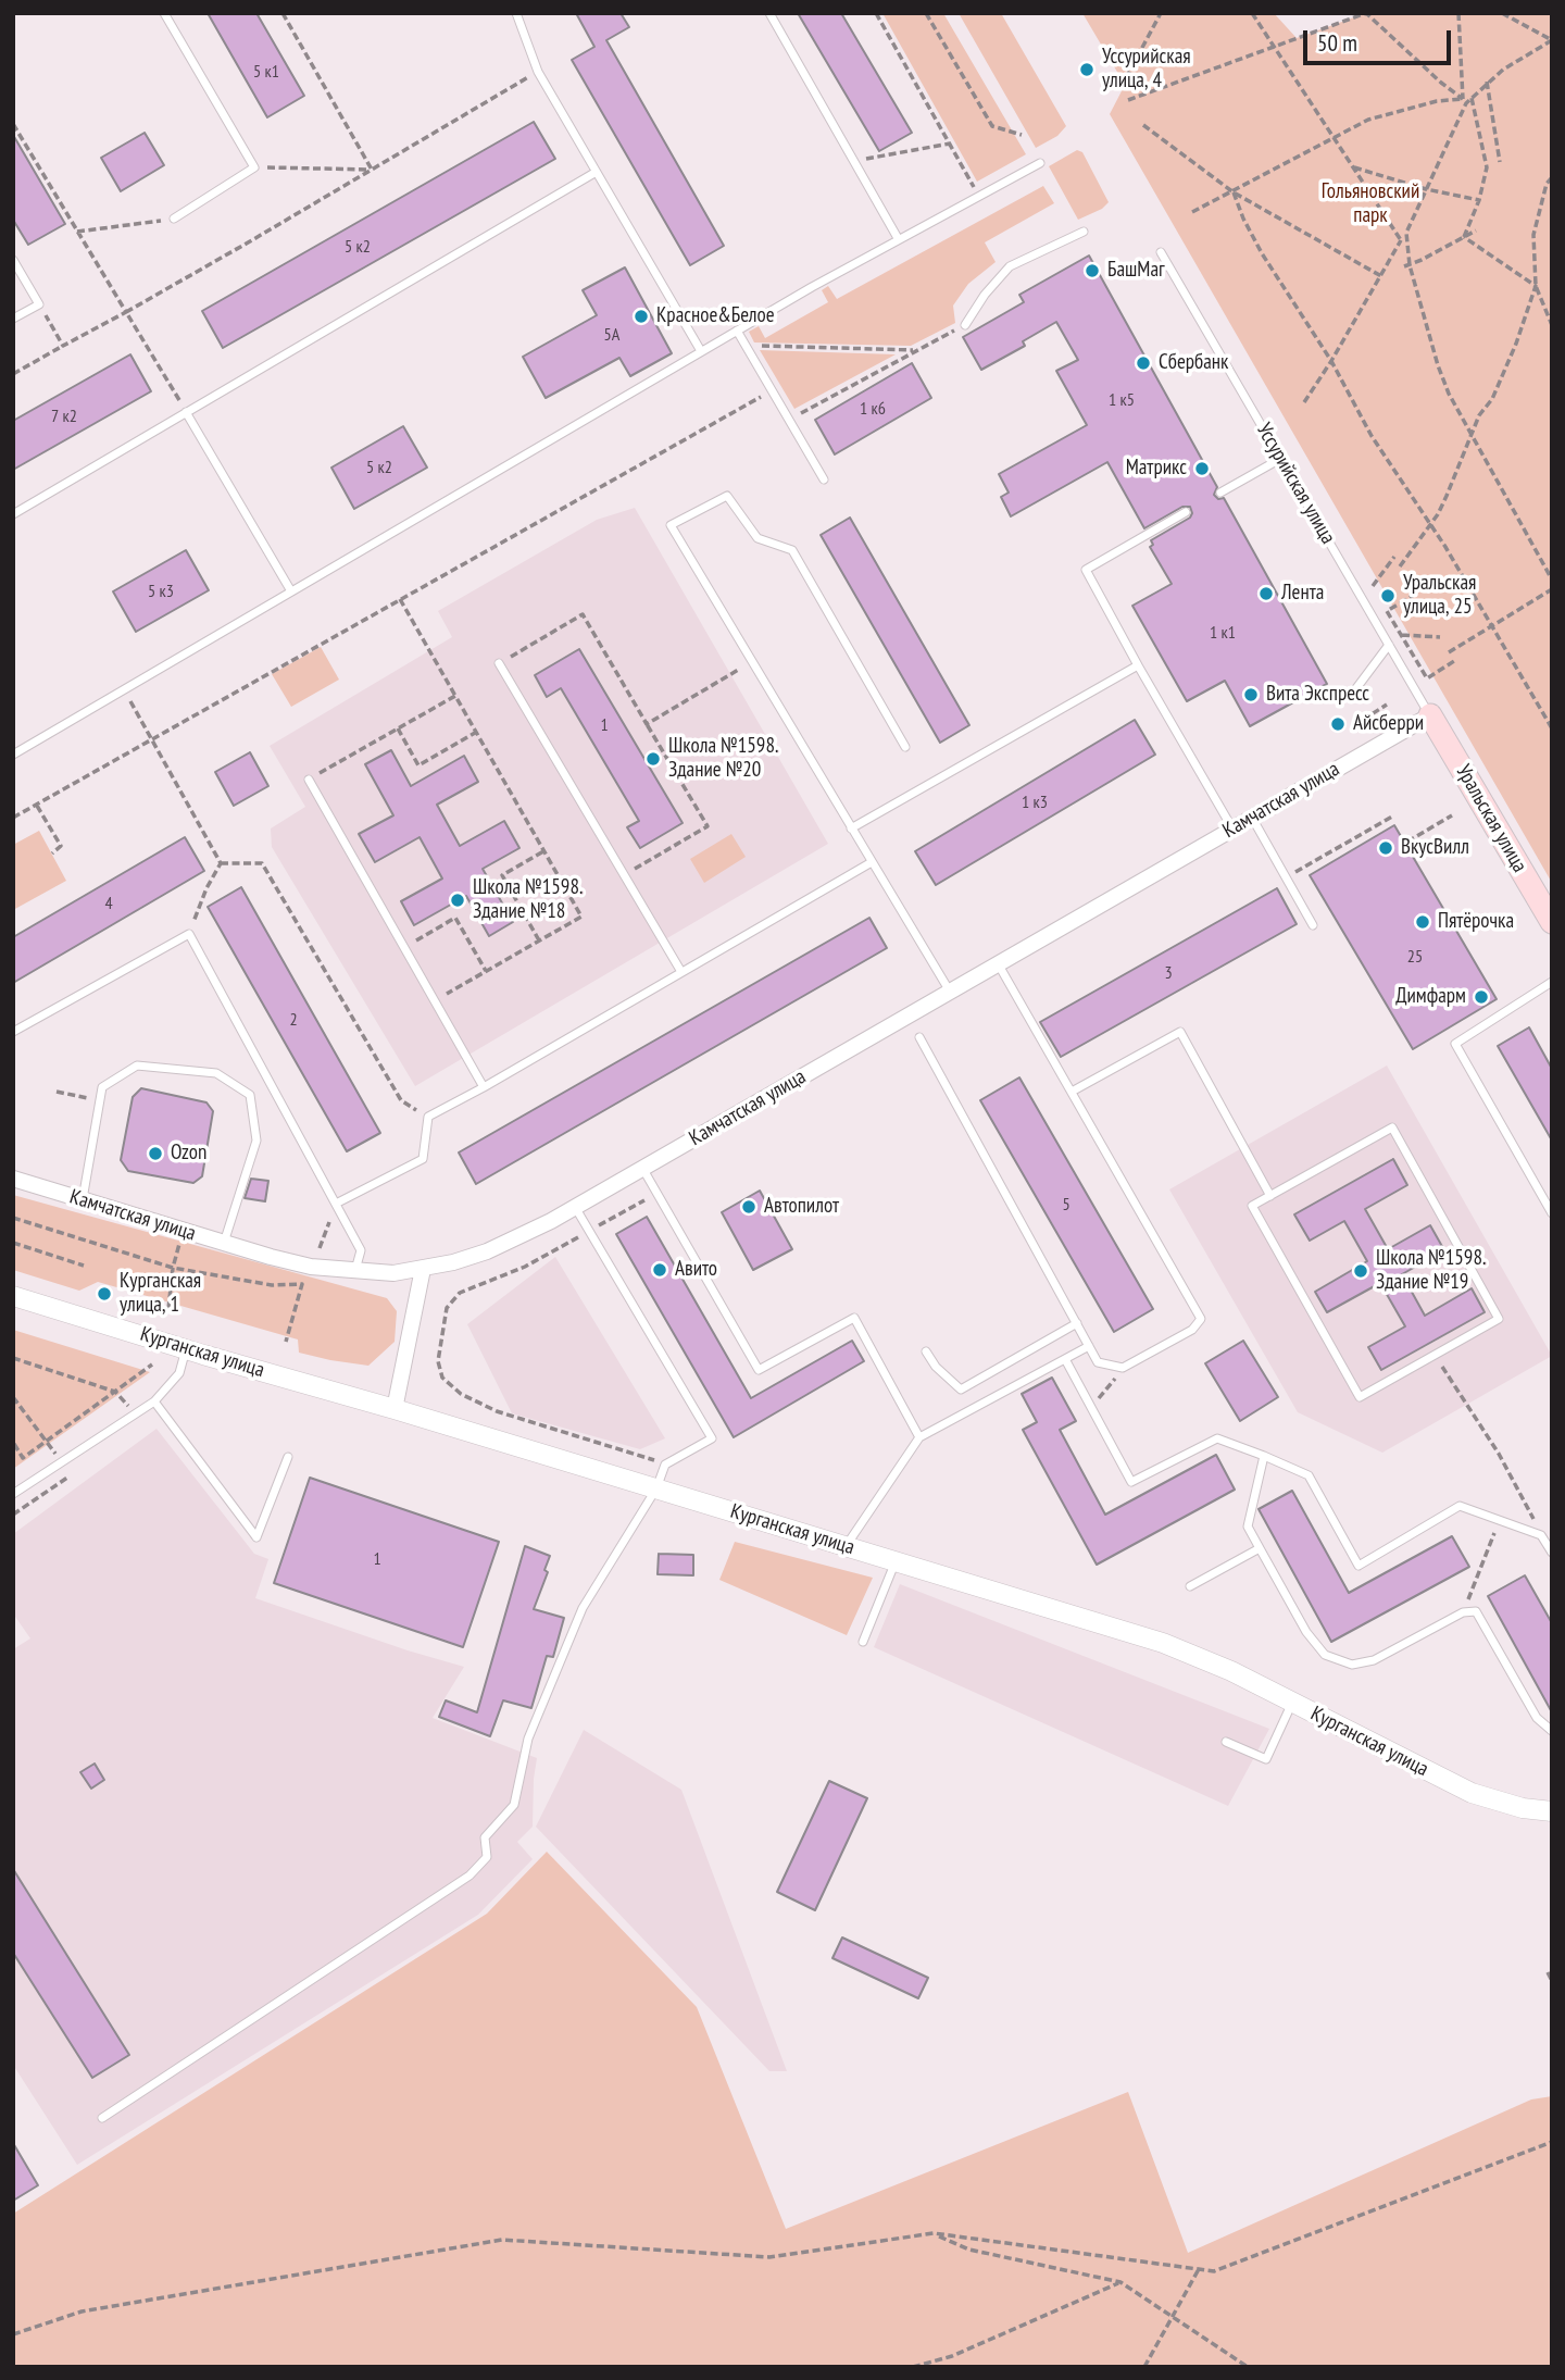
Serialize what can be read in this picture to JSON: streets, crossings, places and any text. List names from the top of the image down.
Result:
{
  "streets": {
    "main road": ["Уральская улица"],
    "street": ["Камчатская улица", "Курганская улица"],
    "lane": ["Уссурийская улица"]
  },
  "crossings": [
    ["Уссурийская улица", "Камчатская улица"],
    ["Уссурийская улица", "Уральская улица"],
    ["Камчатская улица", "Уральская улица"]
  ],
  "parks": ["Гольяновcкий парк"],
  "places": [
    "Уссурийская улица, 4",
    "БашМаг",
    "Красное&Белое",
    "Сбербанк",
    "Матрикс",
    "Лента",
    "Уральская улица, 25",
    "Вита Экспресс",
    "Айсберри",
    "Школа №1598. Здание №20",
    "ВкусВилл",
    "Школа №1598. Здание №18",
    "Пятёрочка",
    "Димфарм",
    "Ozon",
    "Автопилот",
    "Авито",
    "Школа №1598. Здание №19",
    "Курганская улица, 1"
  ],
  "house_numbers": [
    "5 к1",
    "5 к2",
    "5А",
    "1 к5",
    "1 к6",
    "7 к2",
    "5 к2",
    "5 к3",
    "1 к1",
    "1",
    "1 к3",
    "4",
    "25",
    "3",
    "2",
    "5",
    "1"
  ],
  "scale_bar": "50 m"
}
